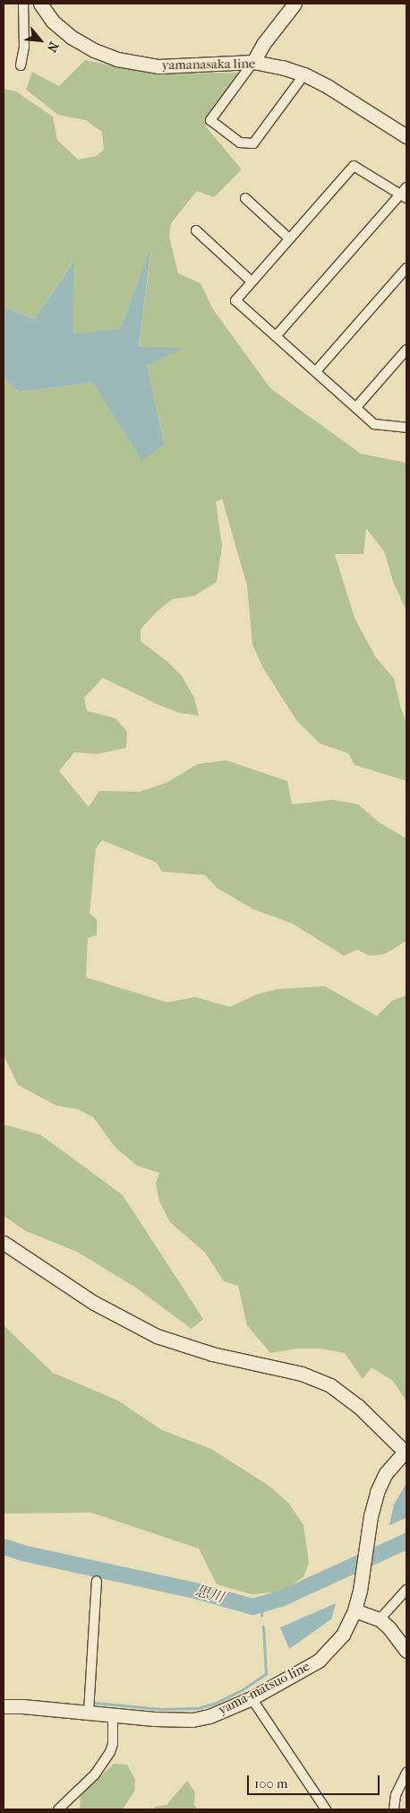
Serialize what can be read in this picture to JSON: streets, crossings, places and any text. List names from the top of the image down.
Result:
{
  "streets": {
    "main road": ["yamanasaka line", "yama-matsuo line"]
  },
  "water": ["思川"],
  "scale_bar": "100 m",
  "north": "bottom right"
}
